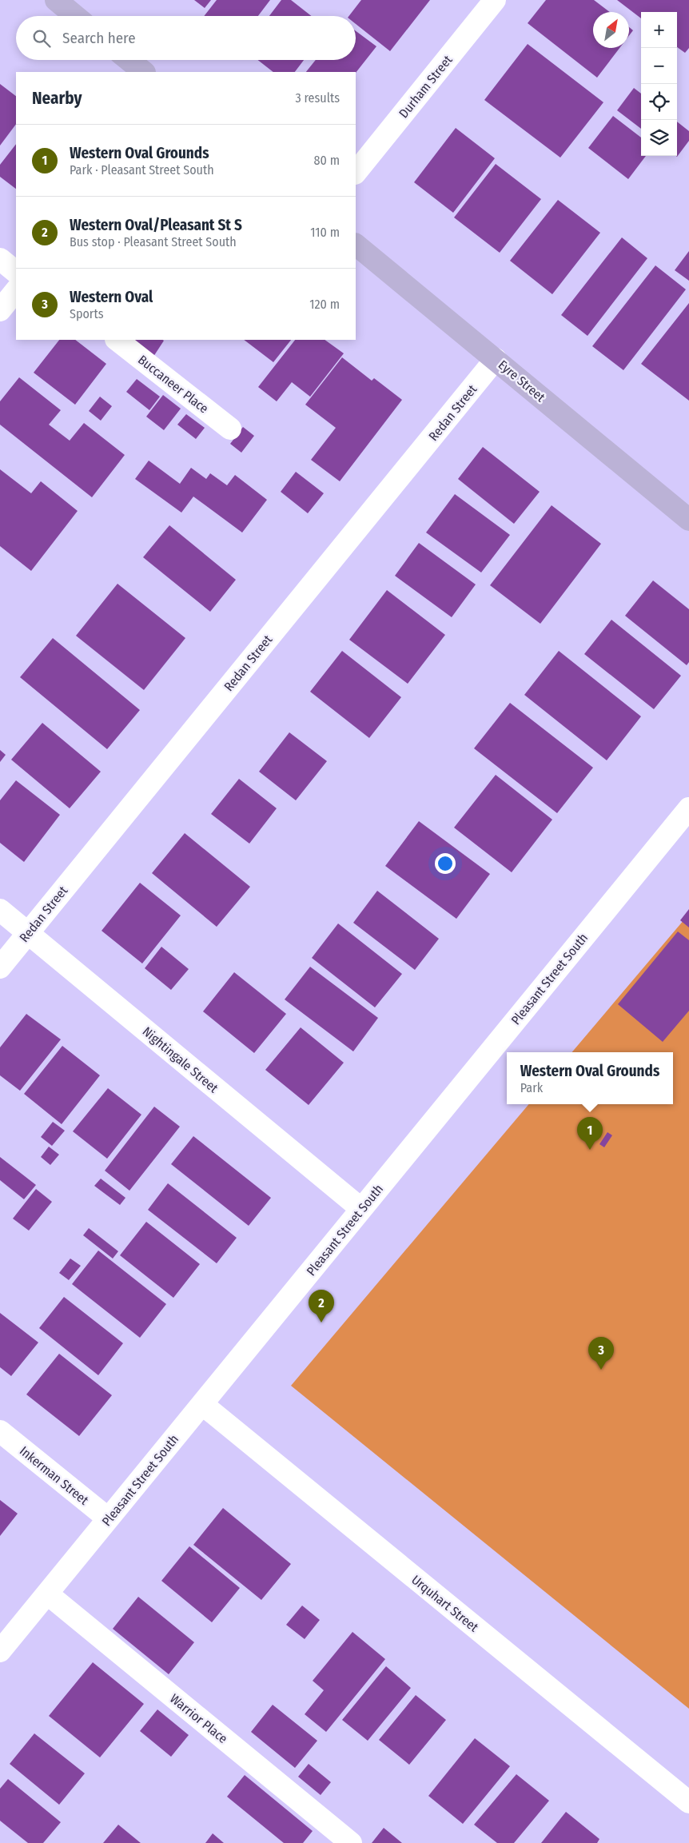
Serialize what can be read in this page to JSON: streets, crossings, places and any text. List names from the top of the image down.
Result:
{
  "streets": {
    "main road": ["Eyre Street"],
    "street": [
      "Durham Street",
      "Buccaneer Place",
      "Redan Street",
      "Pleasant Street South",
      "Nightingale Street",
      "Inkerman Street",
      "Urquhart Street",
      "Warrior Place"
    ]
  },
  "crossings": [
    ["Eyre Street", "Redan Street"],
    ["Redan Street", "Nightingale Street"],
    ["Pleasant Street South", "Nightingale Street"],
    ["Pleasant Street South", "Inkerman Street"],
    ["Pleasant Street South", "Urquhart Street"],
    ["Pleasant Street South", "Warrior Place"]
  ],
  "north": "top right",
  "page": {
    "map_buttons": ["+", "−"],
    "search": "Search here",
    "heading": ["Nearby", "3 results"],
    "list": [
      {
        "mark": "1",
        "name": "Western Oval Grounds",
        "note": "Park · Pleasant Street South",
        "value": "80 m"
      },
      {
        "mark": "2",
        "name": "Western Oval/Pleasant St S",
        "note": "Bus stop · Pleasant Street South",
        "value": "110 m"
      },
      {
        "mark": "3",
        "name": "Western Oval",
        "note": "Sports",
        "value": "120 m"
      }
    ],
    "popup": ["Western Oval Grounds", "Park"],
    "pins": ["1", "2", "3"]
  }
}
